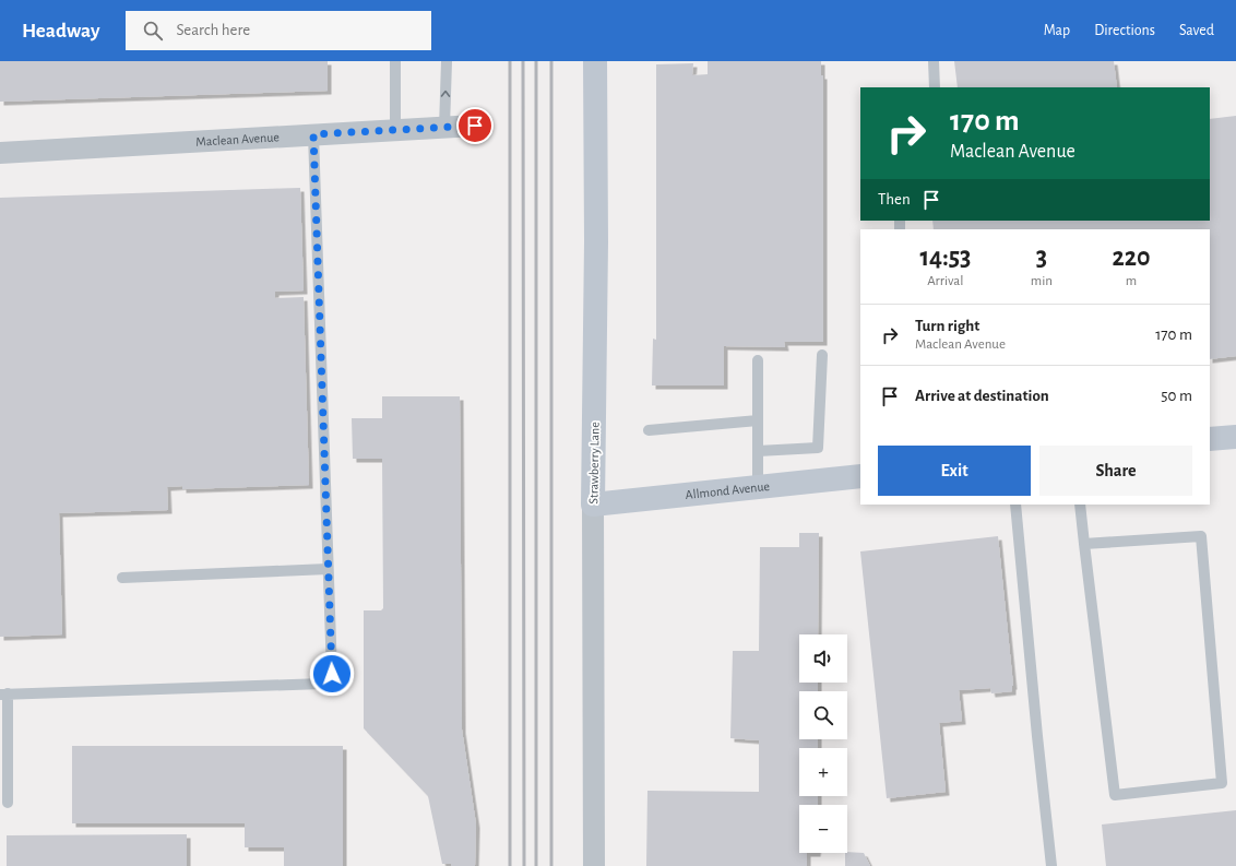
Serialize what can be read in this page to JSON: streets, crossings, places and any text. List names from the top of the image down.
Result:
{
  "streets": {
    "street": ["Maclean Avenue", "Strawberry Lane", "Allmond Avenue"]
  },
  "crossings": [
    ["Strawberry Lane", "Allmond Avenue"]
  ],
  "page": {
    "header": "Headway",
    "search": "Search here",
    "nav": ["Map", "Directions", "Saved"],
    "turn": ["170 m", "Maclean Avenue"],
    "then": "Then",
    "eta": [
      "14:53",
      "Arrival",
      "3",
      "min",
      "220",
      "m"
    ],
    "list": [
      {
        "name": "Turn right",
        "note": "Maclean Avenue",
        "value": "170 m"
      },
      {
        "name": "Arrive at destination",
        "value": "50 m"
      }
    ],
    "buttons": ["Exit", "Share"],
    "map_buttons": ["+", "−"]
  }
}
